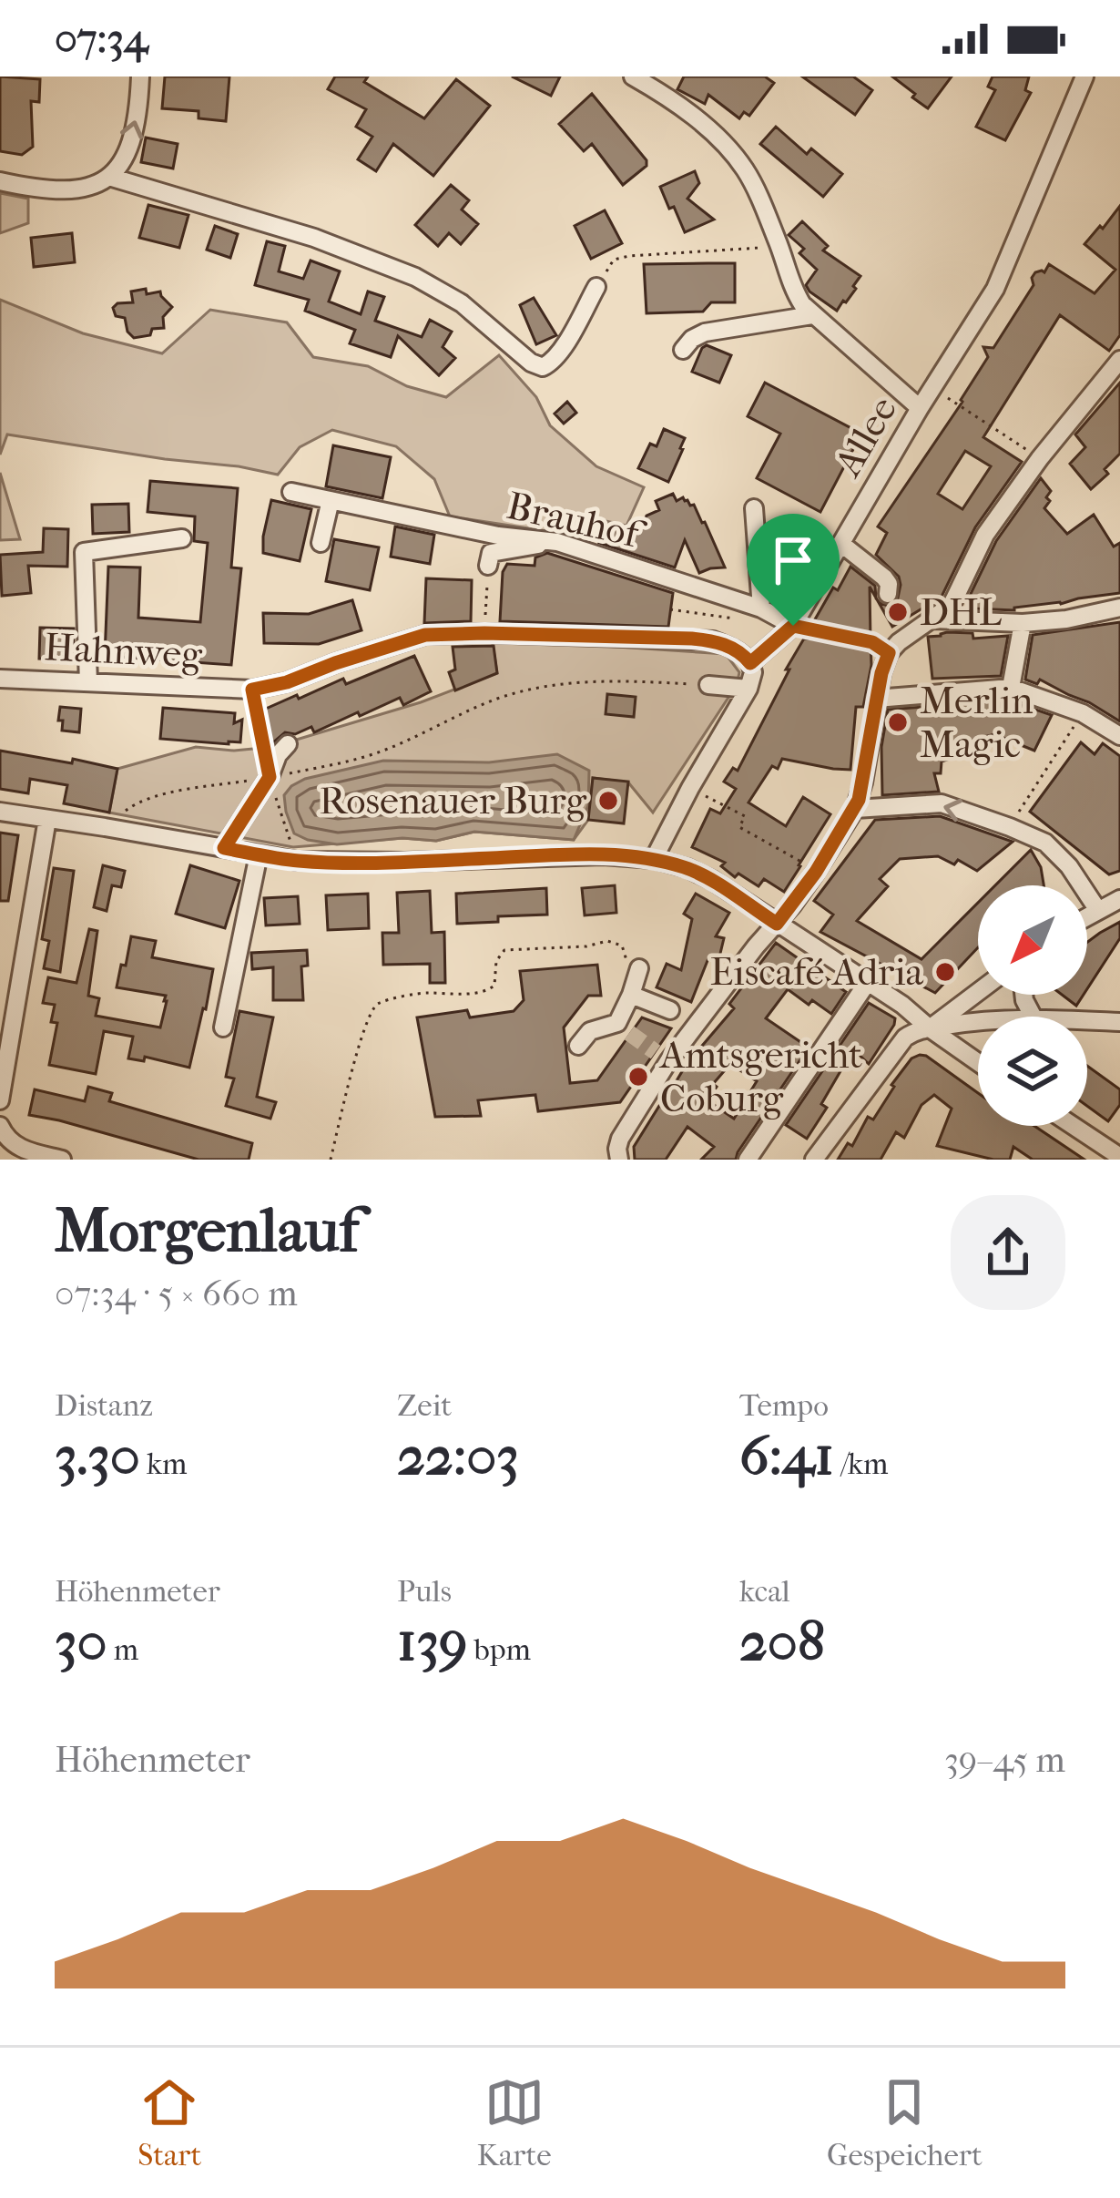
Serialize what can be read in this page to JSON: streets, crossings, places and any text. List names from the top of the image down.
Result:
{
  "streets": {
    "street": ["Allee", "Brauhof", "Hahnweg"]
  },
  "crossings": [
    ["Allee", "Brauhof"],
    ["Allee", "Hahnweg"]
  ],
  "places": [
    "DHL",
    "Merlin Magic",
    "Rosenauer Burg",
    "Eiscafé Adria",
    "Amtsgericht Coburg"
  ],
  "north": "bottom left",
  "page": {
    "status": "07:34",
    "heading": ["Morgenlauf", "07:34 · 5 × 660 m"],
    "stats": [
      ["Distanz", "3.30 km"],
      ["Zeit", "22:03"],
      ["Tempo", "6:41 /km"],
      ["Höhenmeter", "30 m"],
      ["Puls", "139 bpm"],
      ["kcal", "208"]
    ],
    "chart": ["Höhenmeter", "39–45 m"],
    "tabs": ["Start", "Karte", "Gespeichert"]
  }
}
